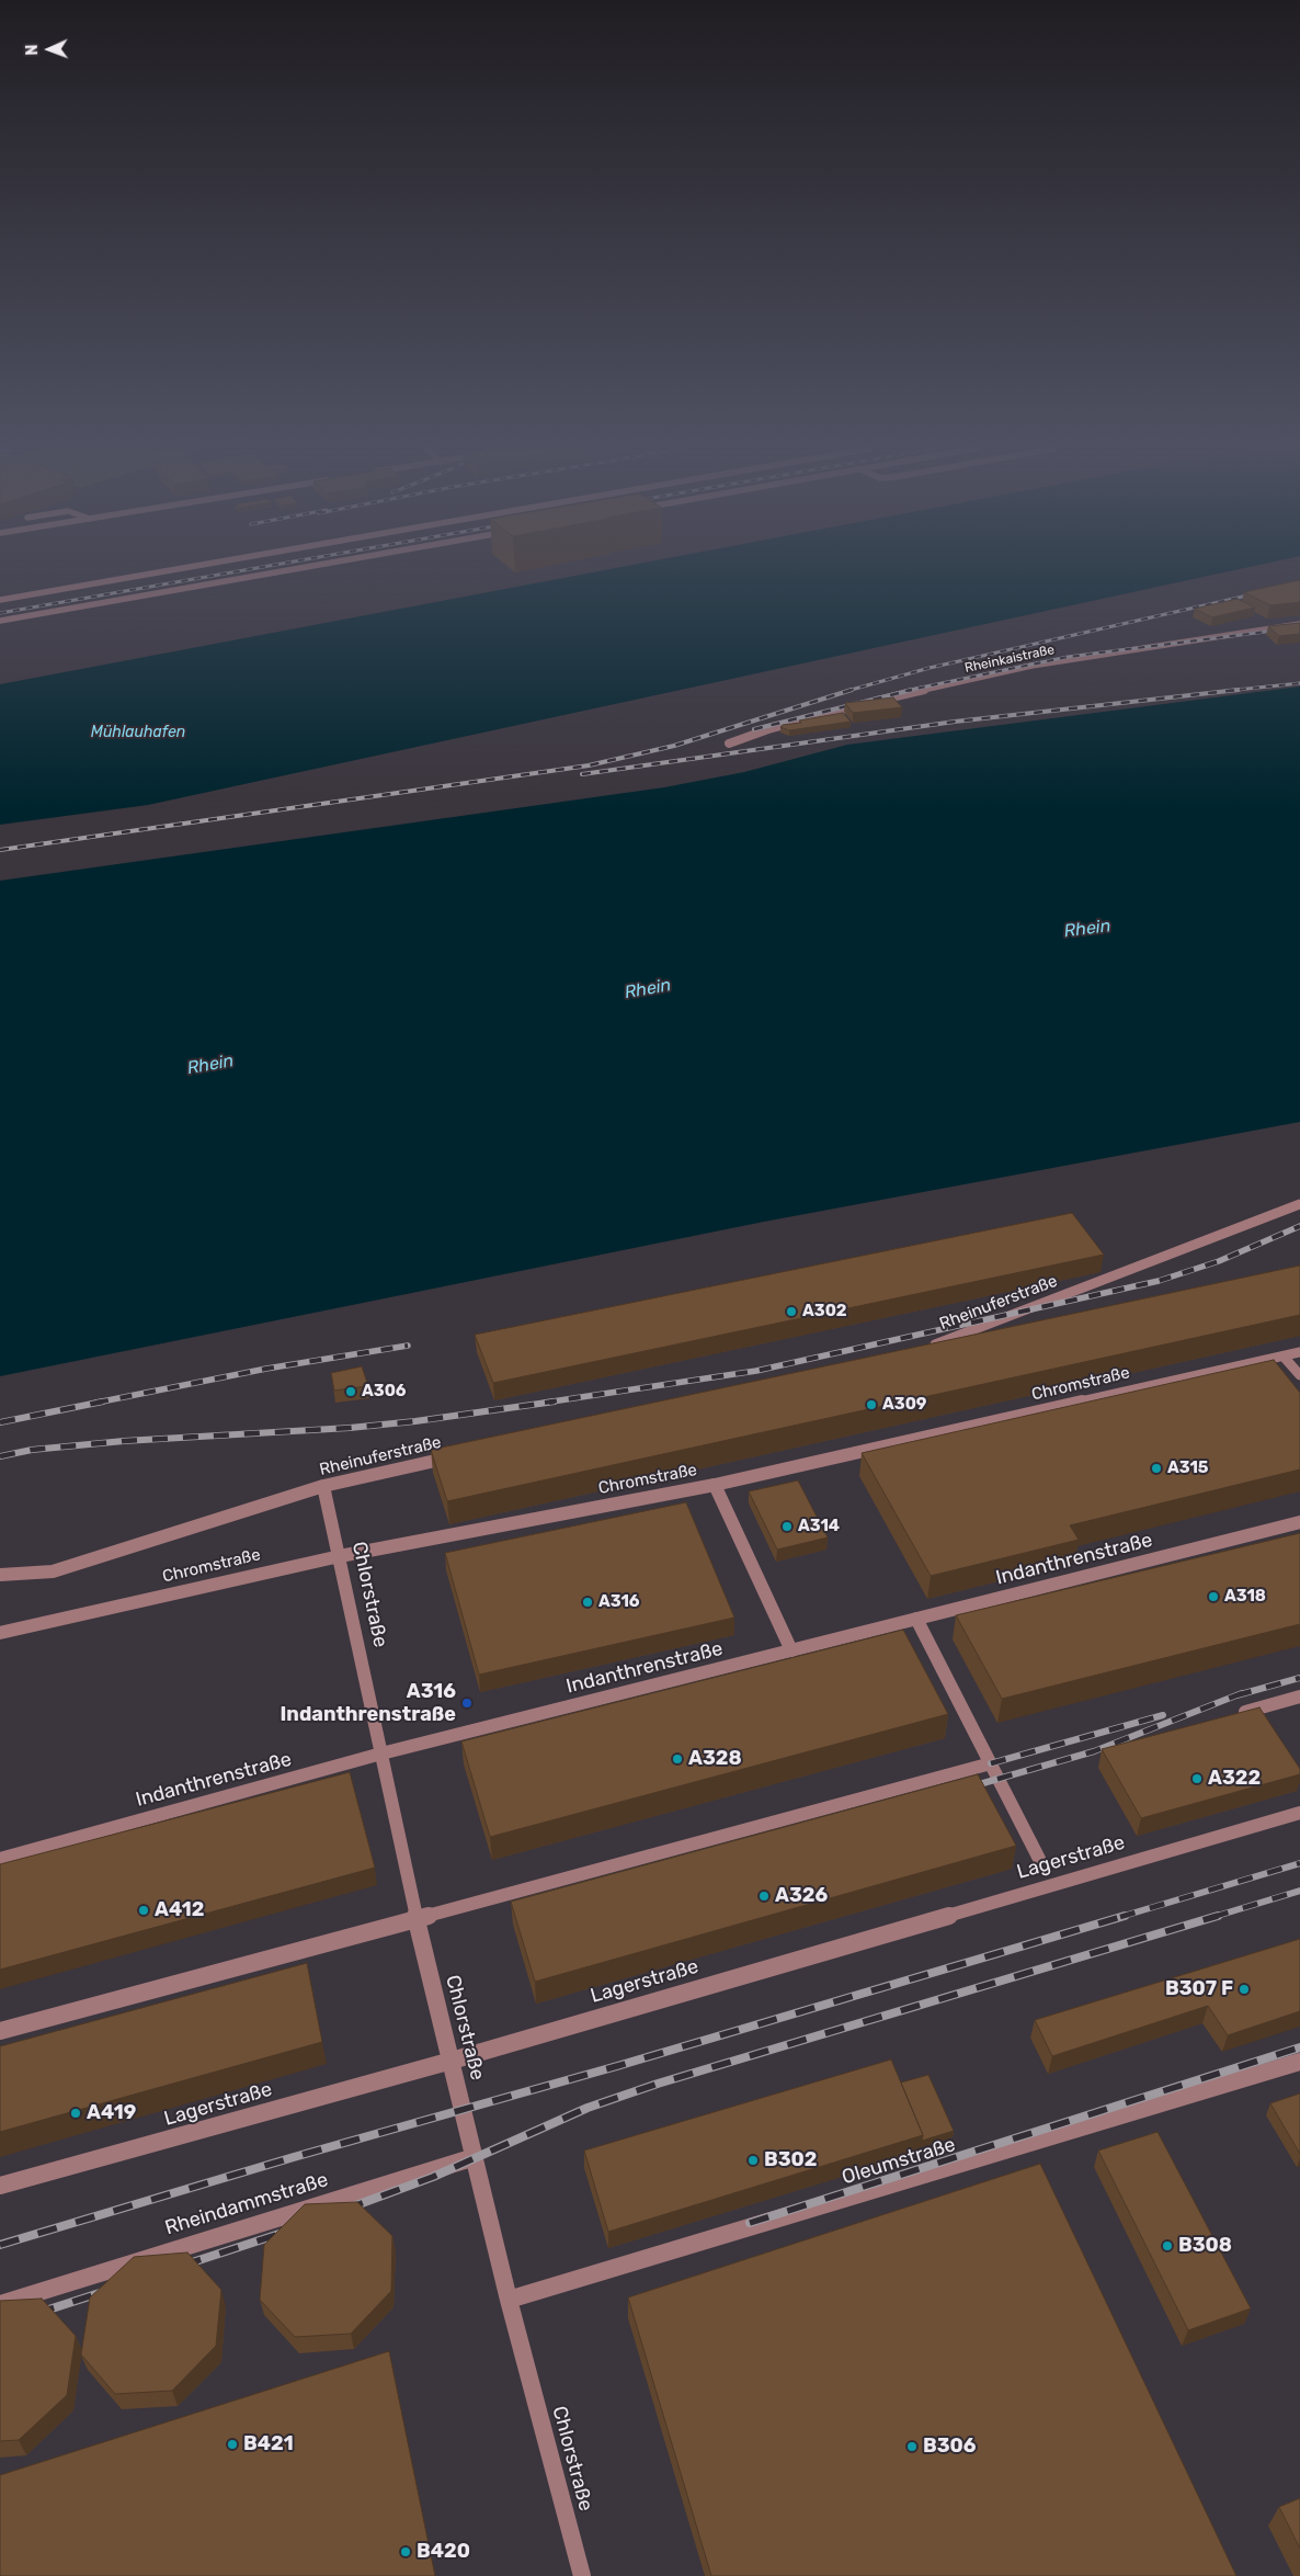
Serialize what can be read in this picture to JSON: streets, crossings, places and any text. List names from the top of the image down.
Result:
{
  "streets": {
    "street": [
      "Rheinkaistraße",
      "Rheinuferstraße",
      "Chromstraße",
      "Indanthrenstraße",
      "Chlorstraße",
      "Lagerstraße",
      "Oleumstraße",
      "Rheindammstraße"
    ]
  },
  "crossings": [
    ["Rheinuferstraße", "Chlorstraße"],
    ["Chromstraße", "Chlorstraße"],
    ["Indanthrenstraße", "Chlorstraße"],
    ["Chlorstraße", "Lagerstraße"],
    ["Chlorstraße", "Oleumstraße"],
    ["Chlorstraße", "Rheindammstraße"]
  ],
  "water": ["Mühlauhafen", "Rhein"],
  "places": [
    "A302",
    "A306",
    "A309",
    "A315",
    "A314",
    "A318",
    "A316",
    "A316 Indanthrenstraße",
    "A328",
    "A322",
    "A326",
    "A412",
    "B307 F",
    "A419",
    "B302",
    "B308",
    "B421",
    "B306",
    "B420"
  ],
  "north": "left"
}
